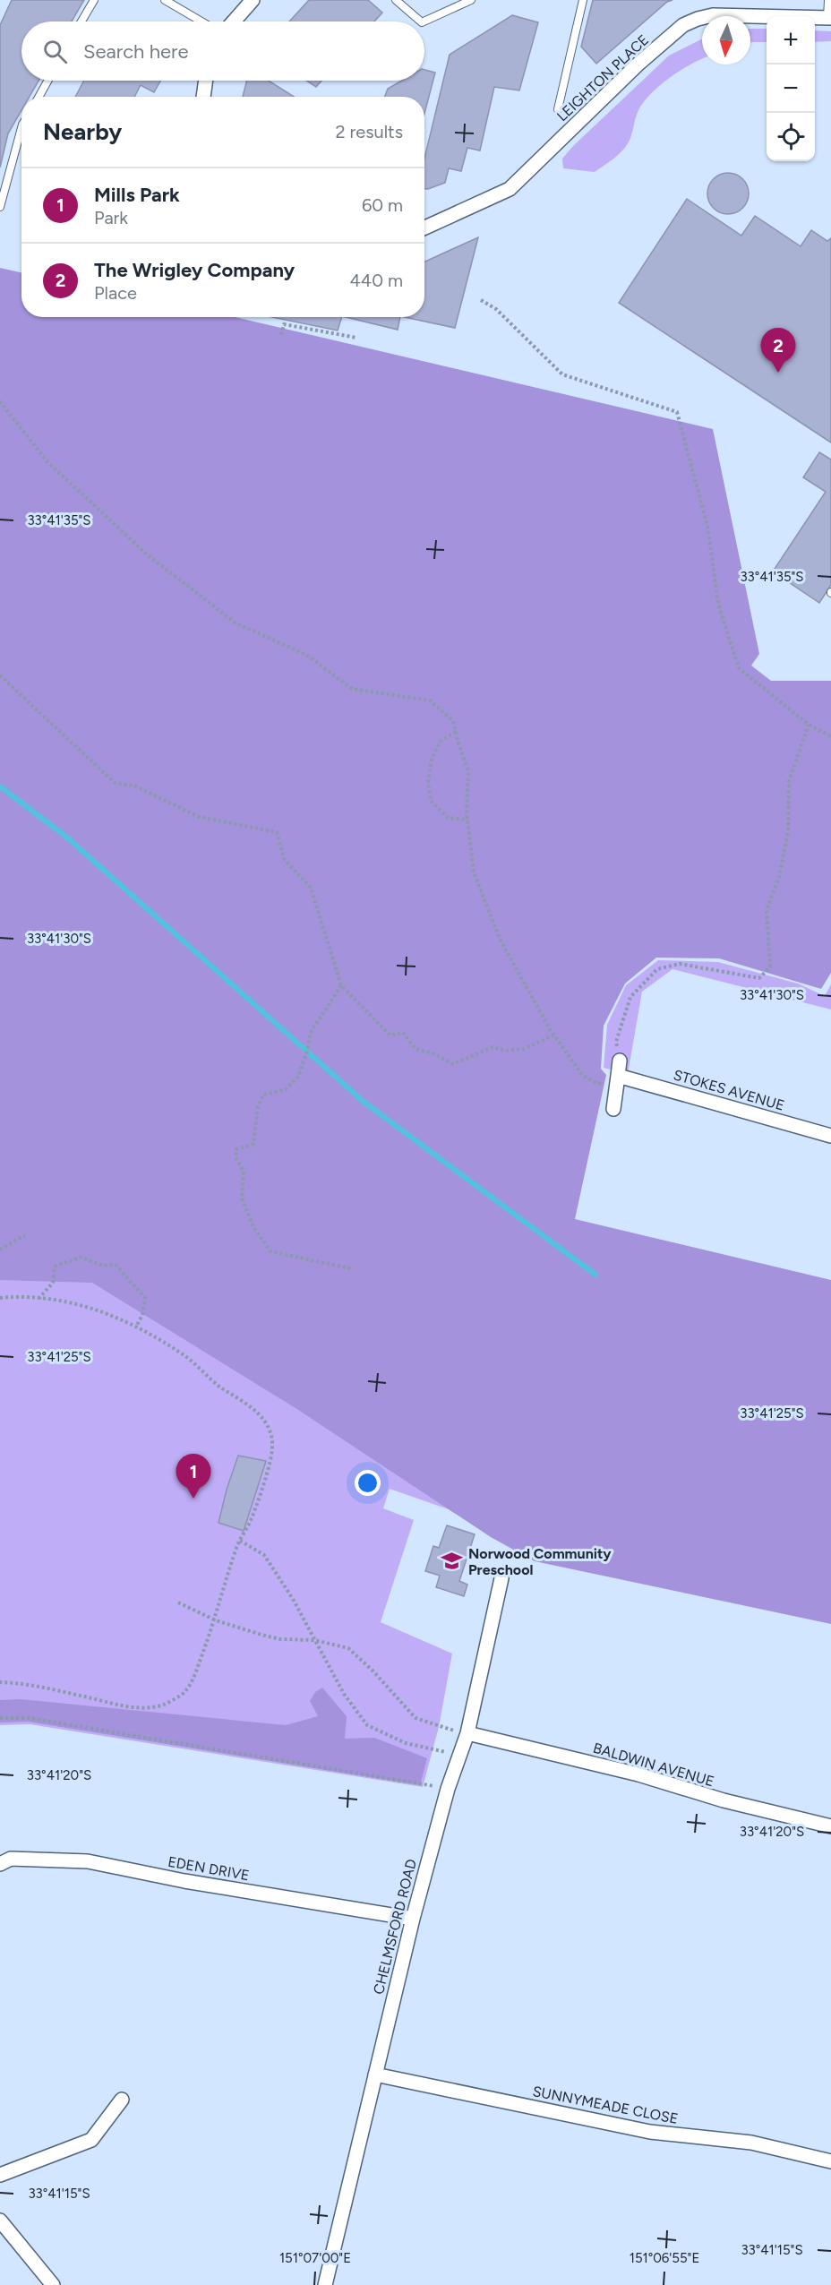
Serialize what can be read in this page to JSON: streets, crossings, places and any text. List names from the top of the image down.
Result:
{
  "streets": {
    "street": [
      "LEIGHTON PLACE",
      "STOKES AVENUE",
      "BALDWIN AVENUE",
      "EDEN DRIVE",
      "CHELMSFORD ROAD",
      "SUNNYMEADE CLOSE"
    ]
  },
  "crossings": [
    ["BALDWIN AVENUE", "CHELMSFORD ROAD"],
    ["EDEN DRIVE", "CHELMSFORD ROAD"],
    ["CHELMSFORD ROAD", "SUNNYMEADE CLOSE"]
  ],
  "places": {
    "school or university": ["Norwood Community Preschool"]
  },
  "north": "bottom",
  "page": {
    "map_buttons": ["+", "−"],
    "search": "Search here",
    "heading": ["Nearby", "2 results"],
    "list": [
      {
        "mark": "1",
        "name": "Mills Park",
        "note": "Park",
        "value": "60 m"
      },
      {
        "mark": "2",
        "name": "The Wrigley Company",
        "note": "Place",
        "value": "440 m"
      }
    ],
    "pins": ["2", "1"]
  },
  "coordinates": [
    "33°41'35\"S",
    "33°41'30\"S",
    "33°41'25\"S",
    "33°41'20\"S",
    "33°41'15\"S",
    "151°07'00\"E",
    "151°06'55\"E"
  ]
}
